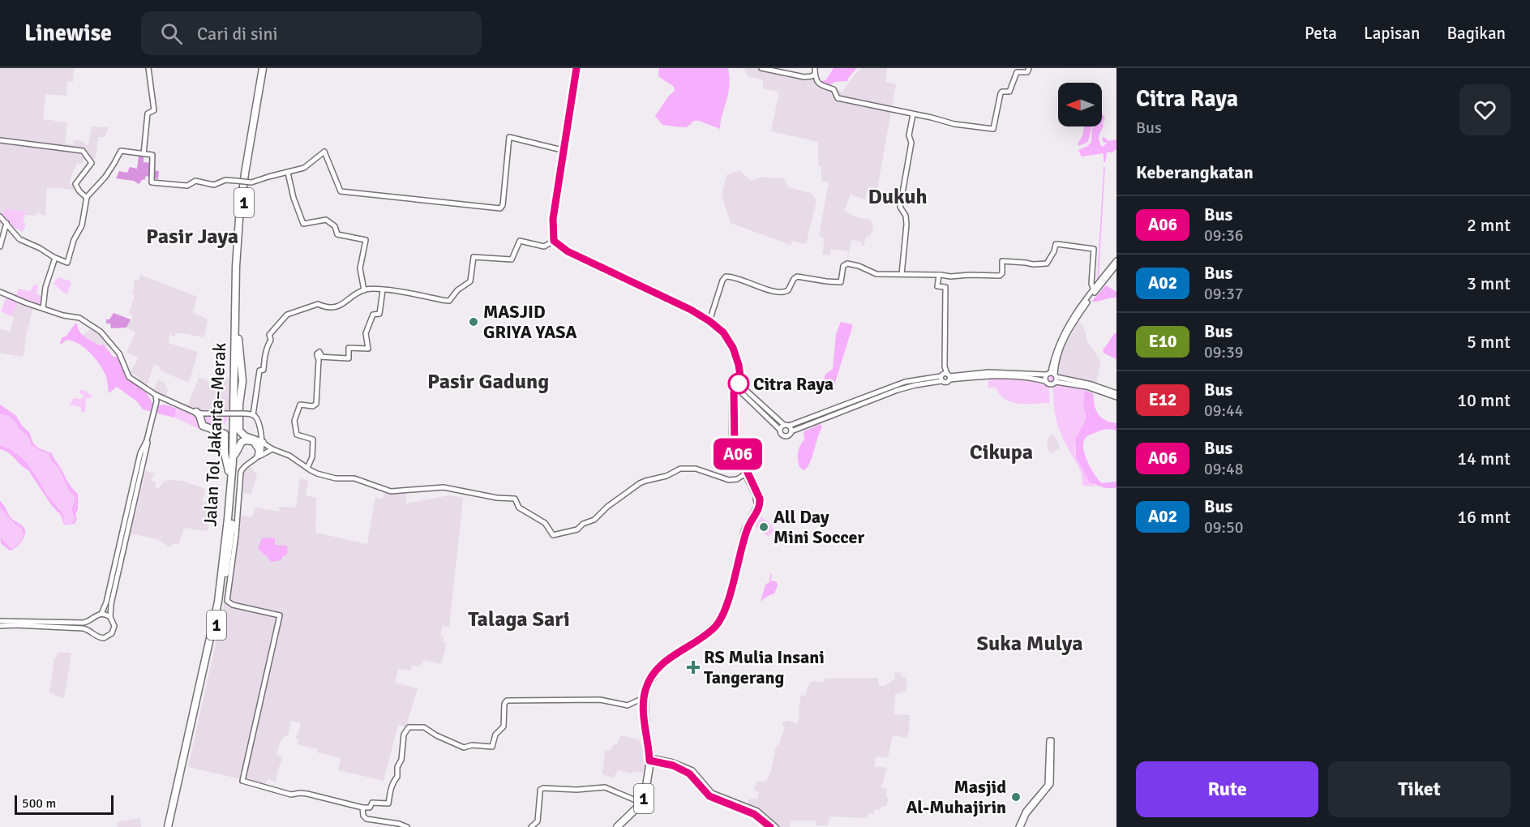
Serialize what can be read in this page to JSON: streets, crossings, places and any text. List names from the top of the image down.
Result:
{
  "streets": {
    "highway": ["1", "Jalan Tol Jakarta–Merak"]
  },
  "districts": [
    "Dukuh",
    "Pasir Jaya",
    "Pasir Gadung",
    "Cikupa",
    "Talaga Sari",
    "Suka Mulya"
  ],
  "places": {
    "other": [
      "MASJID GRIYA YASA",
      "Citra Raya",
      "All Day Mini Soccer",
      "Masjid Al-Muhajirin"
    ],
    "health": ["RS Mulia Insani Tangerang"]
  },
  "lines": ["bus line A06"],
  "scale_bar": "500 m",
  "north": "left",
  "page": {
    "header": "Linewise",
    "search": "Cari di sini",
    "nav": ["Peta", "Lapisan", "Bagikan"],
    "on_map": "A06",
    "heading": [
      ["Citra Raya", "Bus"],
      "Keberangkatan"
    ],
    "list": [
      {
        "mark": "A06",
        "name": "Bus",
        "note": "09:36",
        "value": "2 mnt"
      },
      {
        "mark": "A02",
        "name": "Bus",
        "note": "09:37",
        "value": "3 mnt"
      },
      {
        "mark": "E10",
        "name": "Bus",
        "note": "09:39",
        "value": "5 mnt"
      },
      {
        "mark": "E12",
        "name": "Bus",
        "note": "09:44",
        "value": "10 mnt"
      },
      {
        "mark": "A06",
        "name": "Bus",
        "note": "09:48",
        "value": "14 mnt"
      },
      {
        "mark": "A02",
        "name": "Bus",
        "note": "09:50",
        "value": "16 mnt"
      }
    ],
    "buttons": ["Rute", "Tiket"],
    "scale": "500 m"
  }
}
